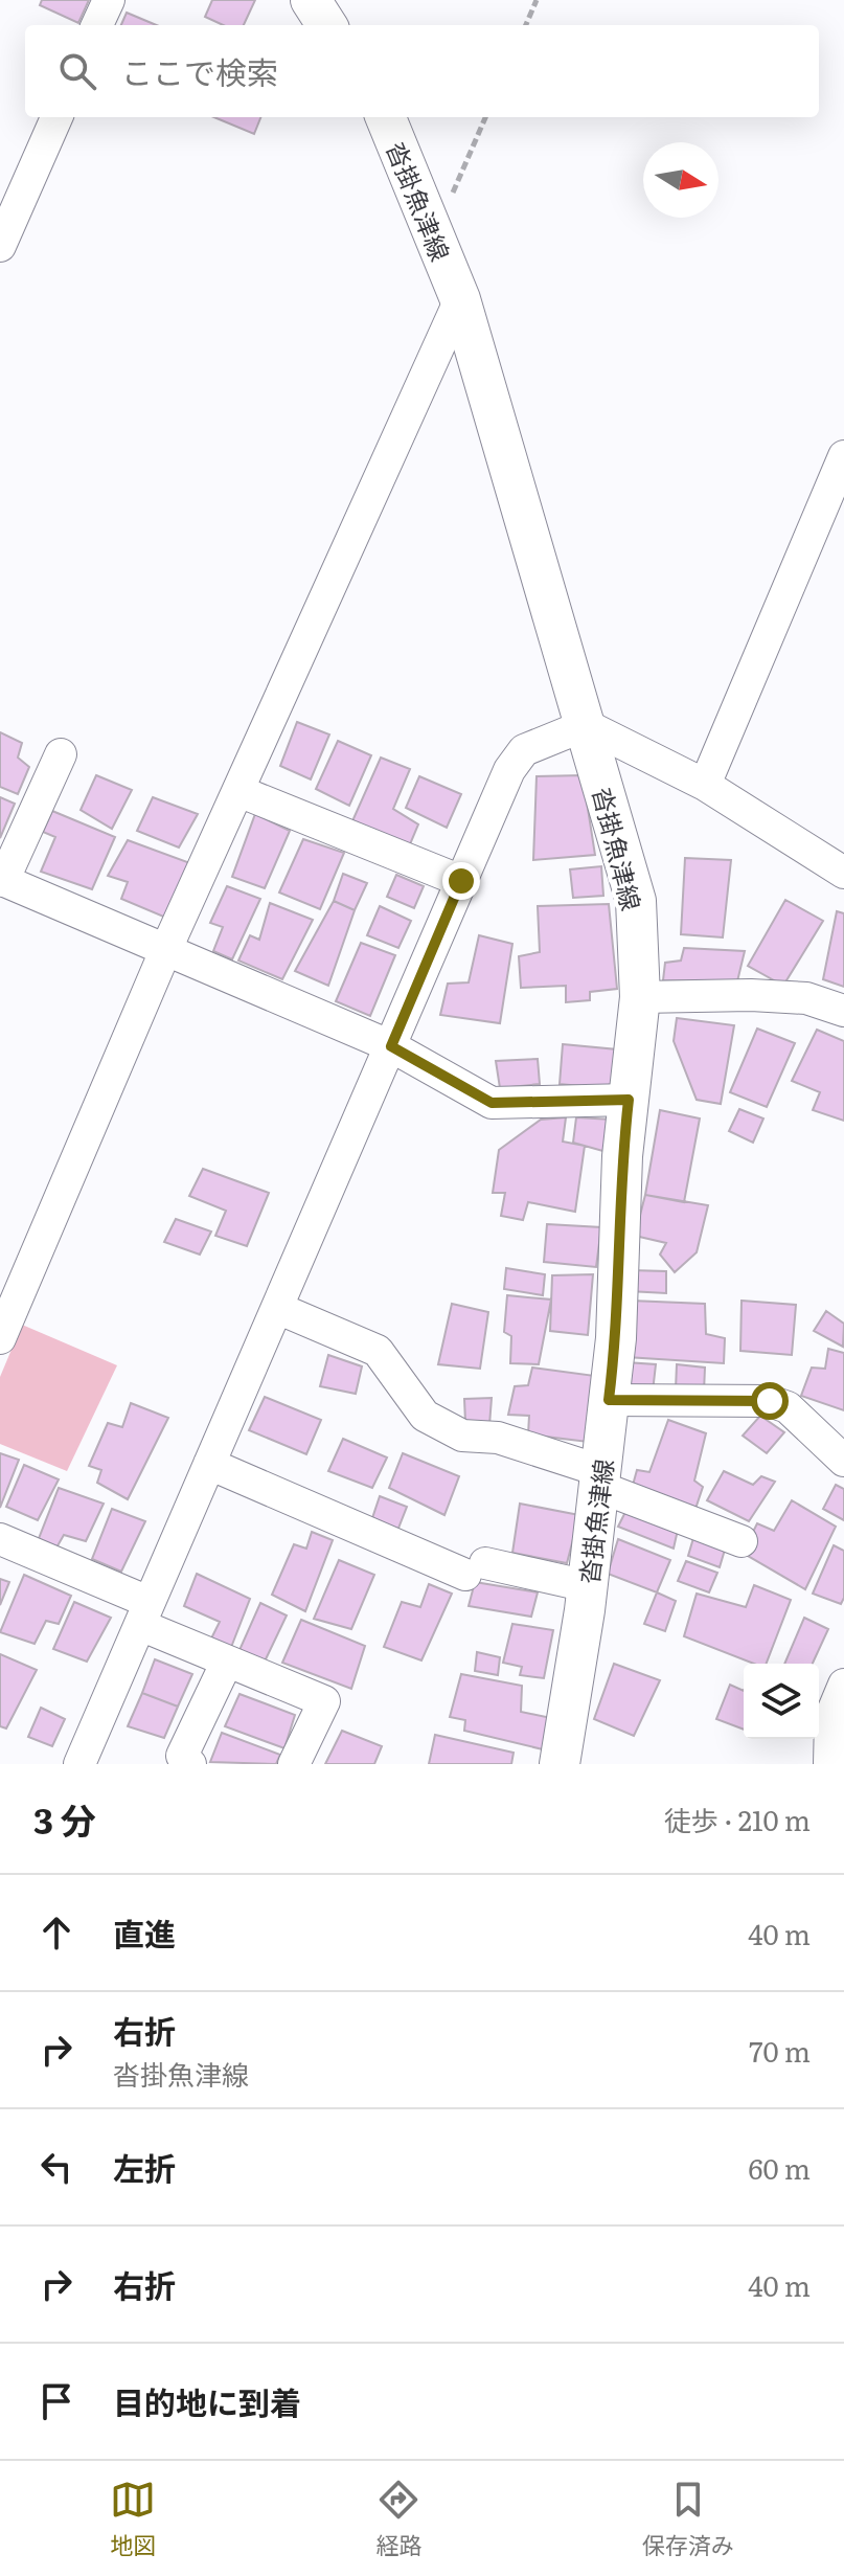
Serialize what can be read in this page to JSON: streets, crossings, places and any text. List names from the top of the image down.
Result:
{
  "streets": {
    "main road": ["沓掛魚津線"]
  },
  "north": "right",
  "page": {
    "search": "ここで検索",
    "heading": ["3 分", "徒歩 · 210 m"],
    "list": [
      ["直進", "40 m"],
      ["右折", "沓掛魚津線", "70 m"],
      ["左折", "60 m"],
      ["右折", "40 m"],
      "目的地に到着"
    ],
    "nav": ["地図", "経路", "保存済み"]
  }
}
